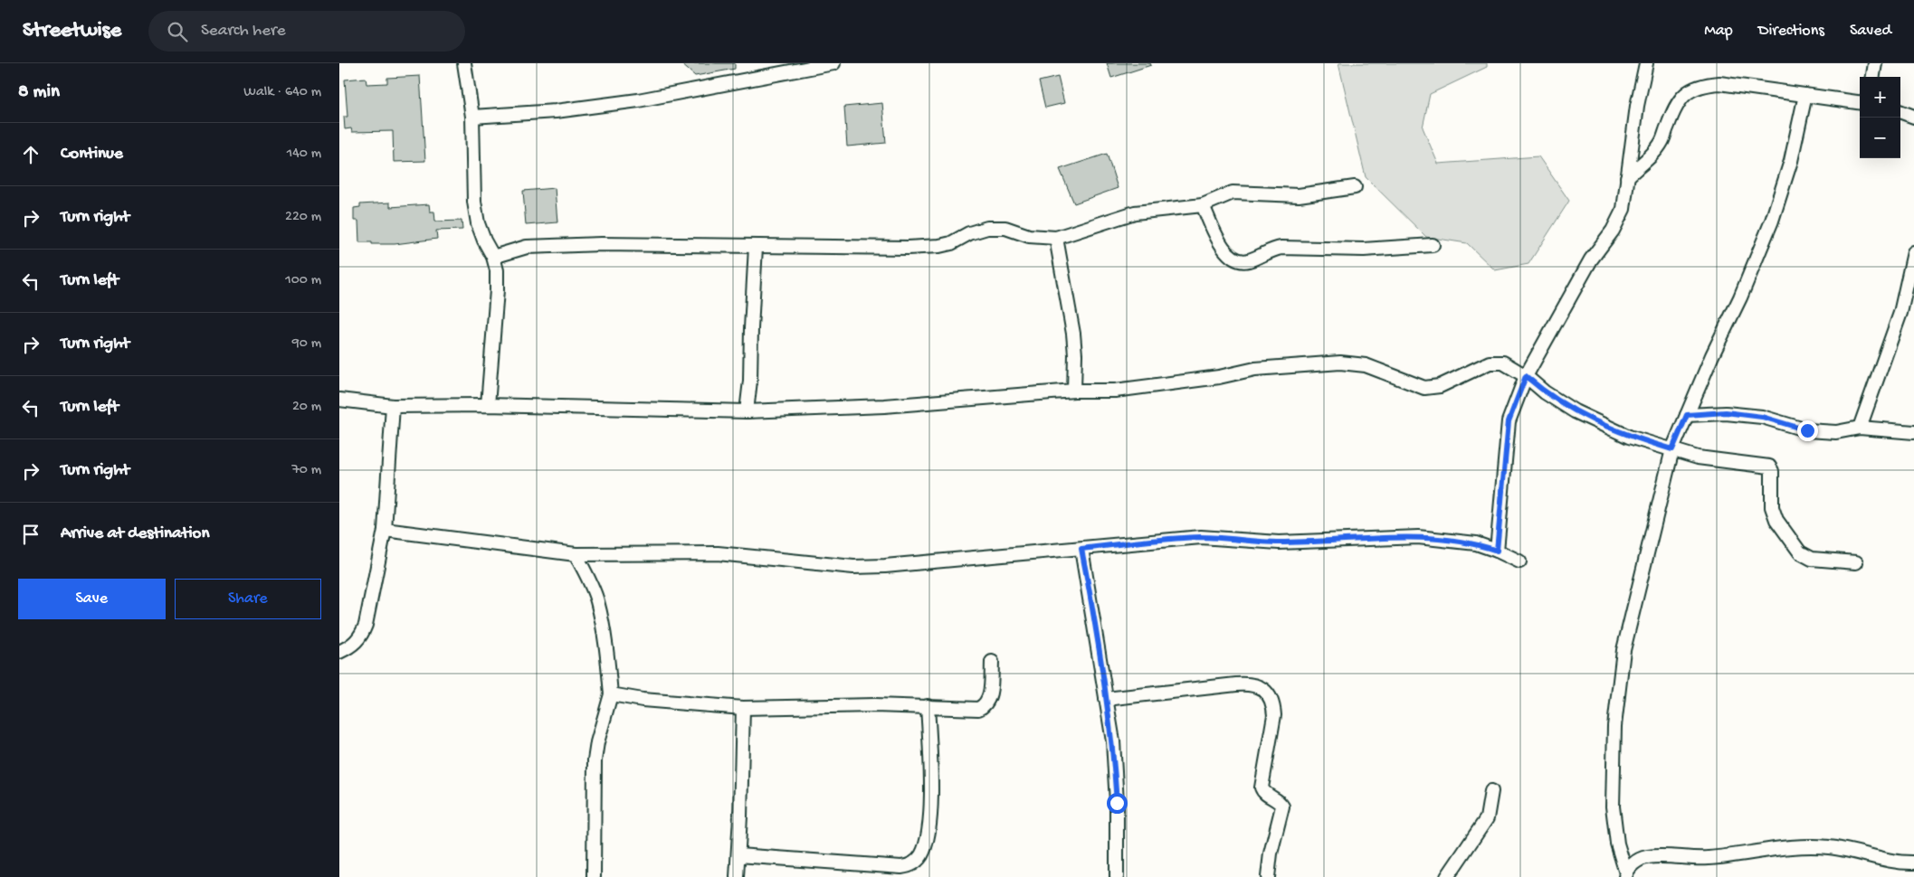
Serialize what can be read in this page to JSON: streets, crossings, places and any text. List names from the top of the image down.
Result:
{
  "page": {
    "header": "Streetwise",
    "search": "Search here",
    "nav": ["Map", "Directions", "Saved"],
    "heading": ["8 min", "Walk · 640 m"],
    "map_buttons": ["+", "−"],
    "list": [
      ["Continue", "140 m"],
      ["Turn right", "220 m"],
      ["Turn left", "100 m"],
      ["Turn right", "90 m"],
      ["Turn left", "20 m"],
      ["Turn right", "70 m"],
      "Arrive at destination"
    ],
    "buttons": ["Save", "Share"]
  }
}
